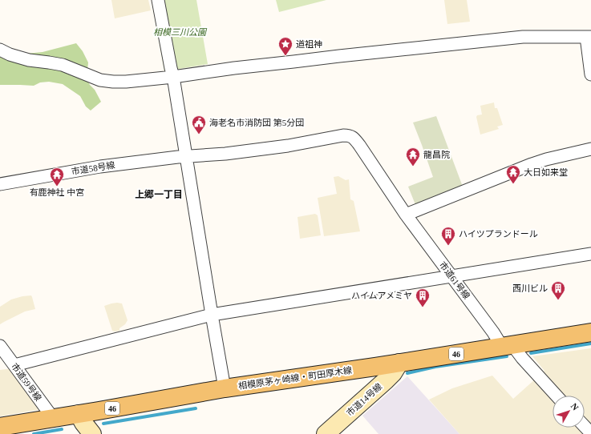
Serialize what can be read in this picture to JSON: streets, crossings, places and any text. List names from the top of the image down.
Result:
{
  "streets": {
    "main road": ["46", "相模原茅ヶ崎線・町田厚木線"],
    "street": [
      "市道58号線",
      "市道61号線",
      "市道59号線",
      "市道14号線"
    ]
  },
  "crossings": [
    ["市道58号線", "市道61号線"],
    ["市道61号線", "相模原茅ヶ崎線・町田厚木線"],
    ["相模原茅ヶ崎線・町田厚木線", "市道59号線"],
    ["相模原茅ヶ崎線・町田厚木線", "市道14号線"]
  ],
  "districts": ["上郷一丁目"],
  "parks": ["相模三川公園"],
  "places": {
    "place": ["道祖神"],
    "public building": ["海老名市消防団 第5分団"],
    "temple": ["龍昌院", "大日如来堂", "有鹿神社 中宮"],
    "building": ["ハイツプランドール", "西川ビル", "ハイムアメミヤ"]
  },
  "north": "top right"
}
